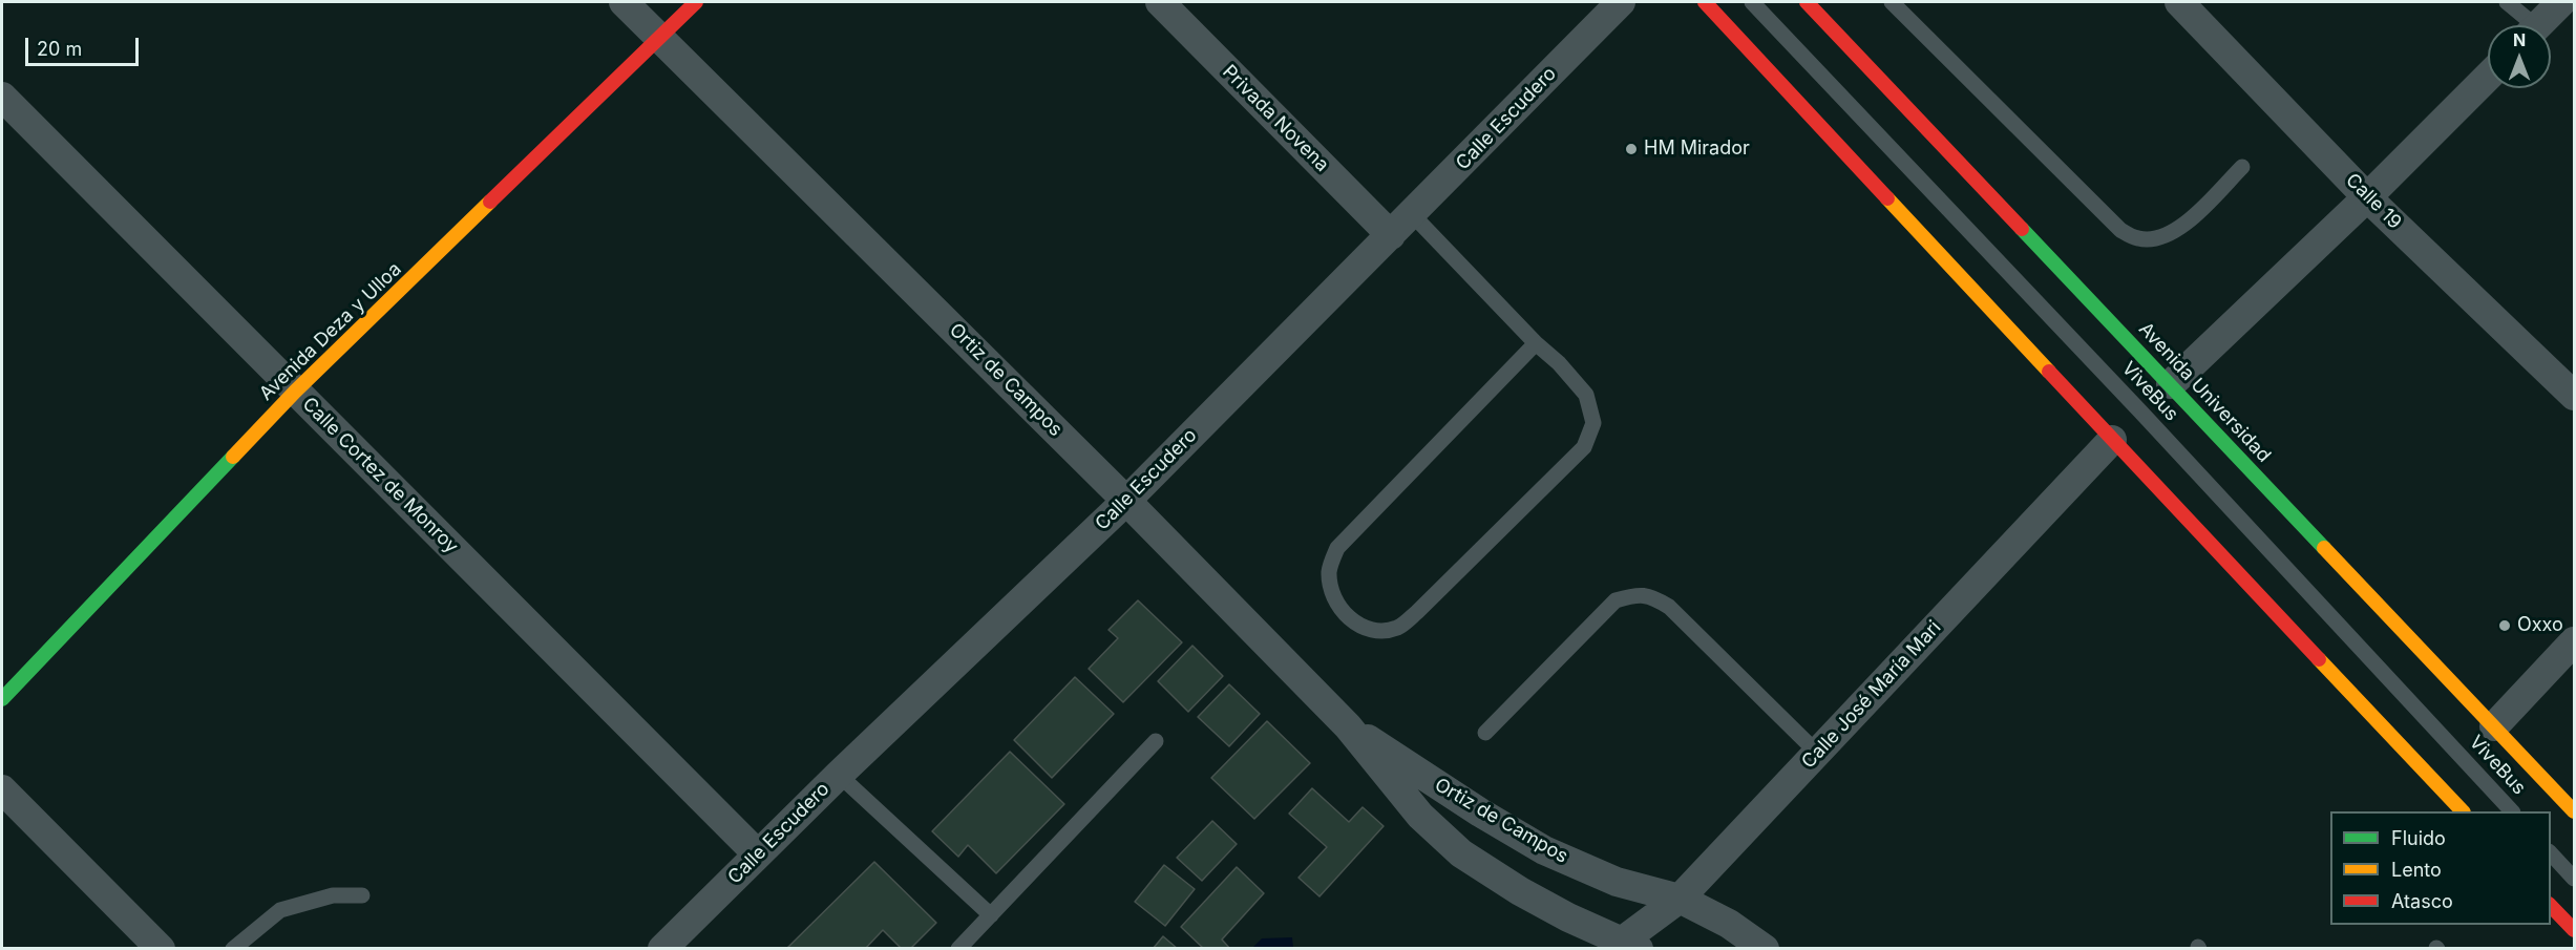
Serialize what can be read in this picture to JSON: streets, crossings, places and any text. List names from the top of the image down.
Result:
{
  "streets": {
    "main road": ["Avenida Deza y Ulloa", "Avenida Universidad"],
    "street": [
      "Privada Novena",
      "Calle Escudero",
      "Calle 19",
      "Ortiz de Campos",
      "Calle Cortez de Monroy",
      "Calle José María Mari"
    ],
    "lane": ["ViveBus"]
  },
  "crossings": [
    ["Privada Novena", "Calle Escudero"],
    ["Calle Escudero", "Ortiz de Campos"],
    ["Calle Escudero", "Calle Cortez de Monroy"],
    ["Avenida Deza y Ulloa", "Ortiz de Campos"],
    ["Avenida Deza y Ulloa", "Calle Cortez de Monroy"],
    ["Ortiz de Campos", "Calle José María Mari"]
  ],
  "places": ["HM Mirador", "Oxxo"],
  "legend": ["Fluido", "Lento", "Atasco"],
  "scale_bar": "20 m",
  "north": "top"
}
